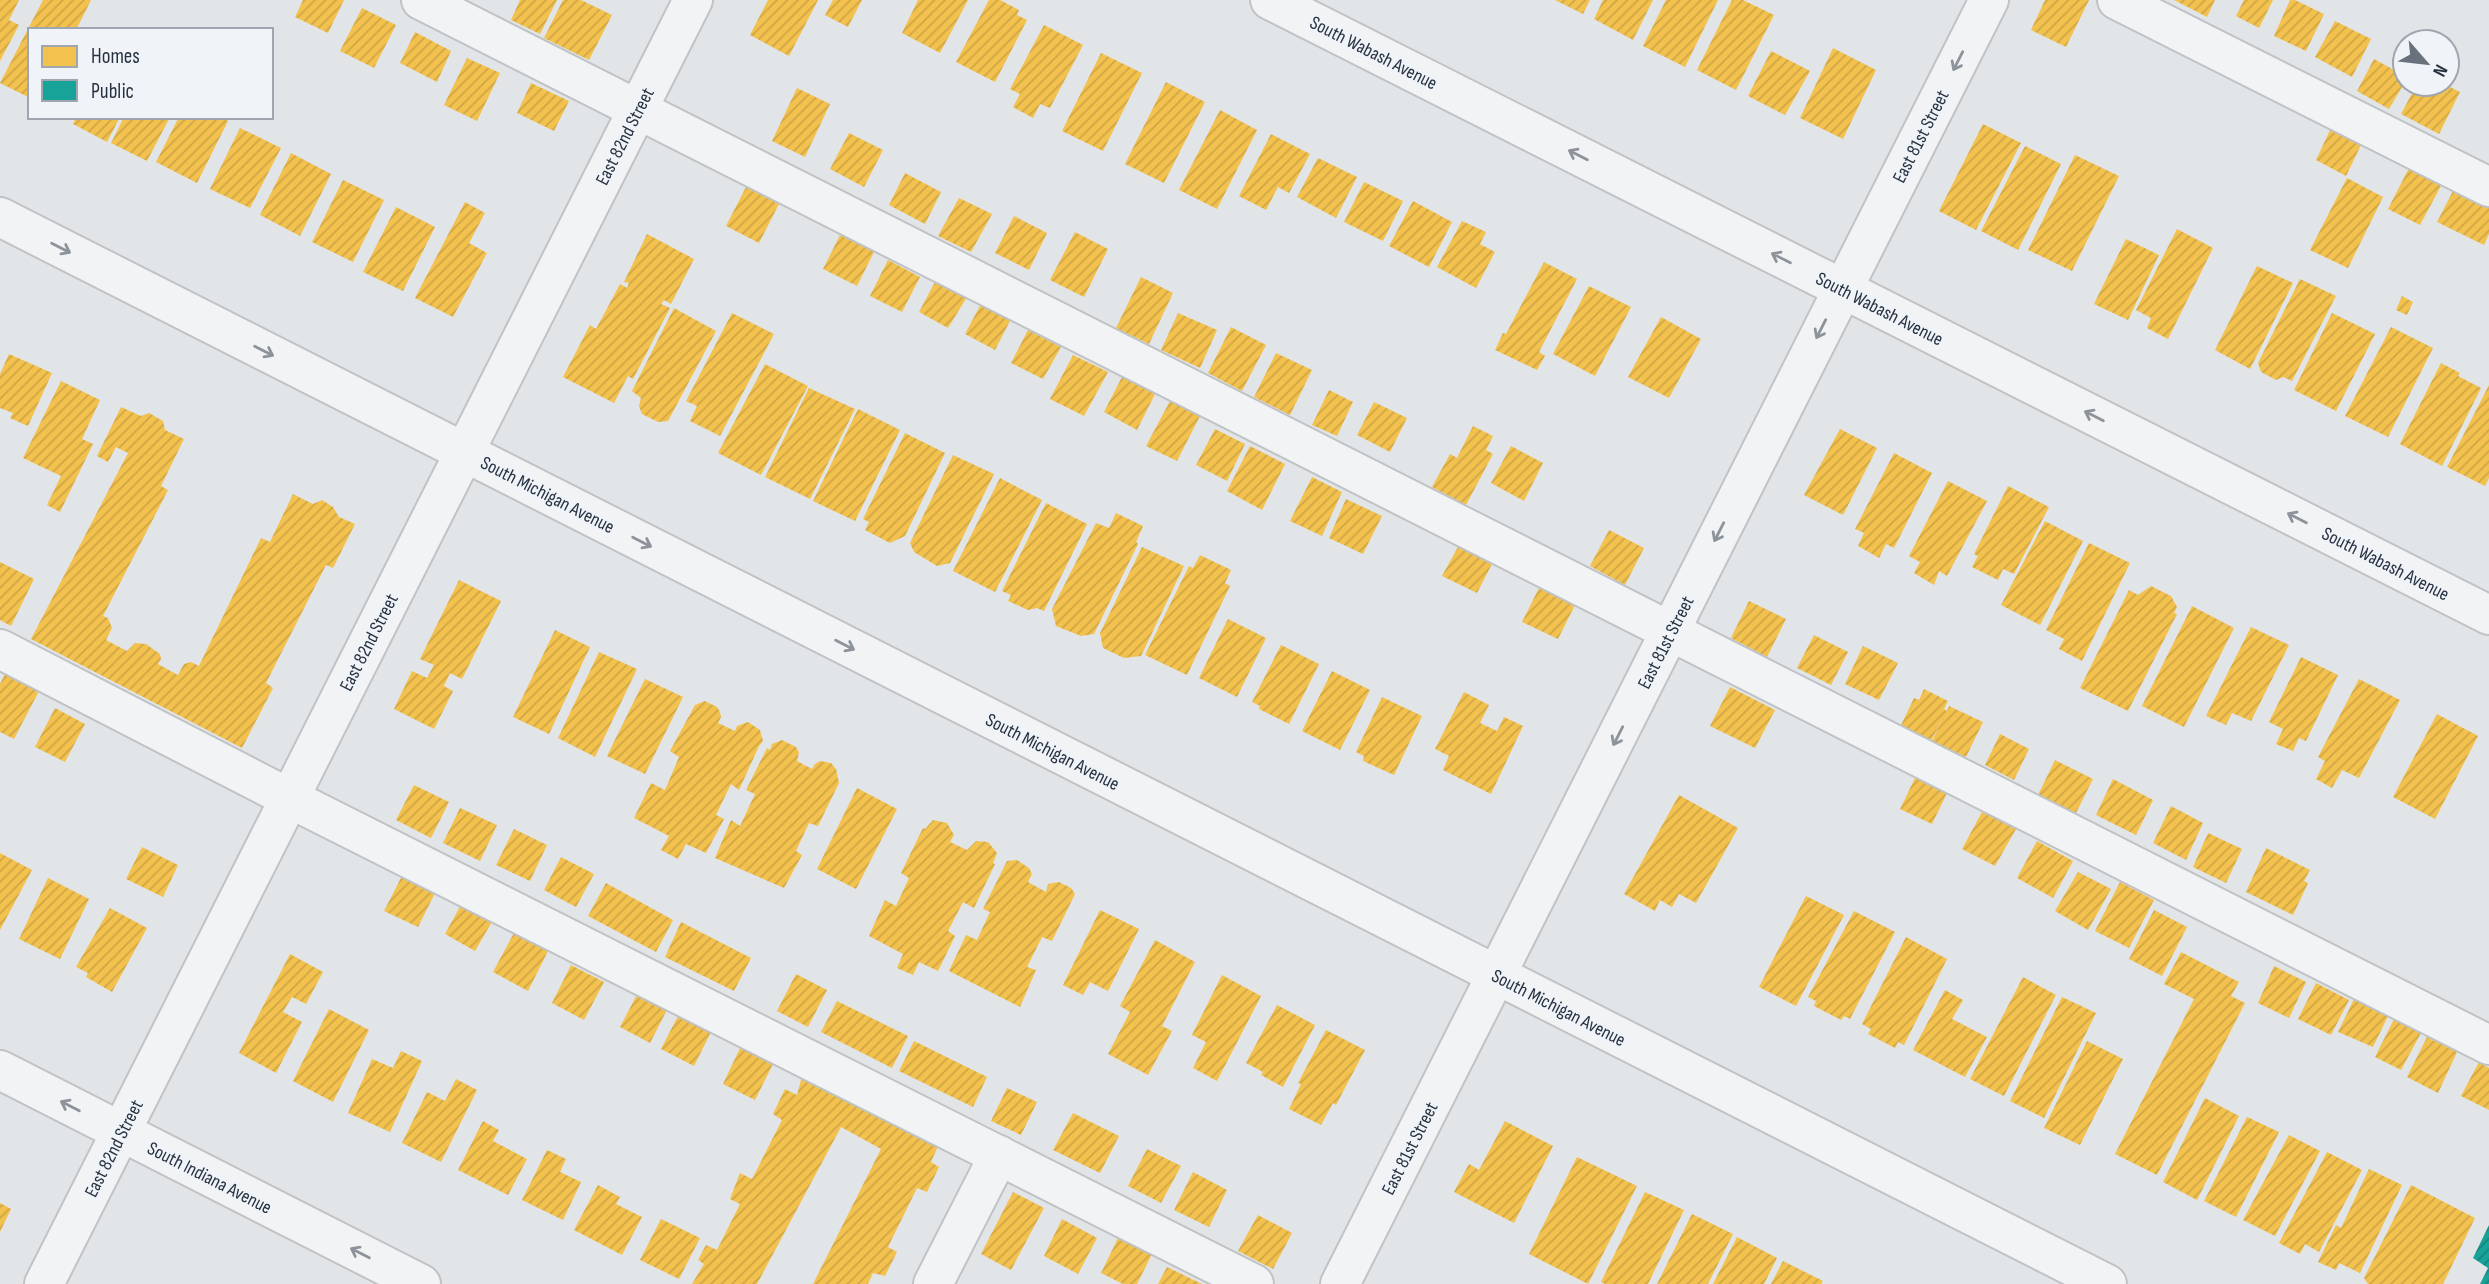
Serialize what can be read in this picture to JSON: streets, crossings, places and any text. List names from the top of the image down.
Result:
{
  "streets": {
    "street": [
      "South Wabash Avenue",
      "East 82nd Street",
      "East 81st Street",
      "South Michigan Avenue",
      "South Indiana Avenue"
    ]
  },
  "crossings": [
    ["South Wabash Avenue", "East 81st Street"],
    ["East 82nd Street", "South Michigan Avenue"],
    ["East 82nd Street", "South Indiana Avenue"],
    ["East 81st Street", "South Michigan Avenue"]
  ],
  "one_way": [
    "South Wabash Avenue",
    "East 81st Street",
    "South Michigan Avenue",
    "South Indiana Avenue"
  ],
  "legend": ["Homes", "Public"],
  "north": "bottom right"
}
